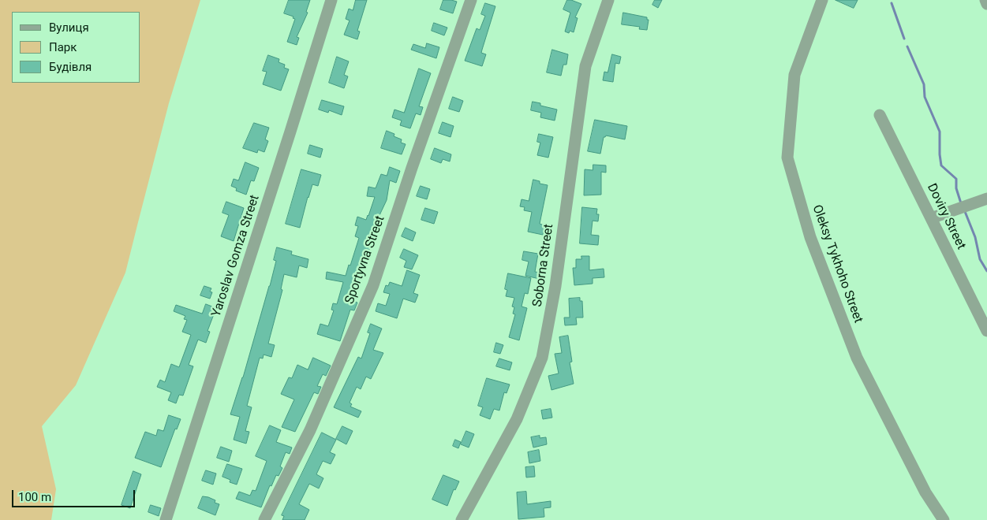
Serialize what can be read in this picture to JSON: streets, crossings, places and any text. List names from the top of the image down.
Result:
{
  "streets": {
    "street": [
      "Doviry Street",
      "Yaroslav Gomza Street",
      "Sportyvna Street",
      "Oleksy Tykhoho Street",
      "Soborna Street"
    ]
  },
  "legend": ["Вулиця", "Парк", "Будівля"],
  "scale_bar": "100 m"
}
